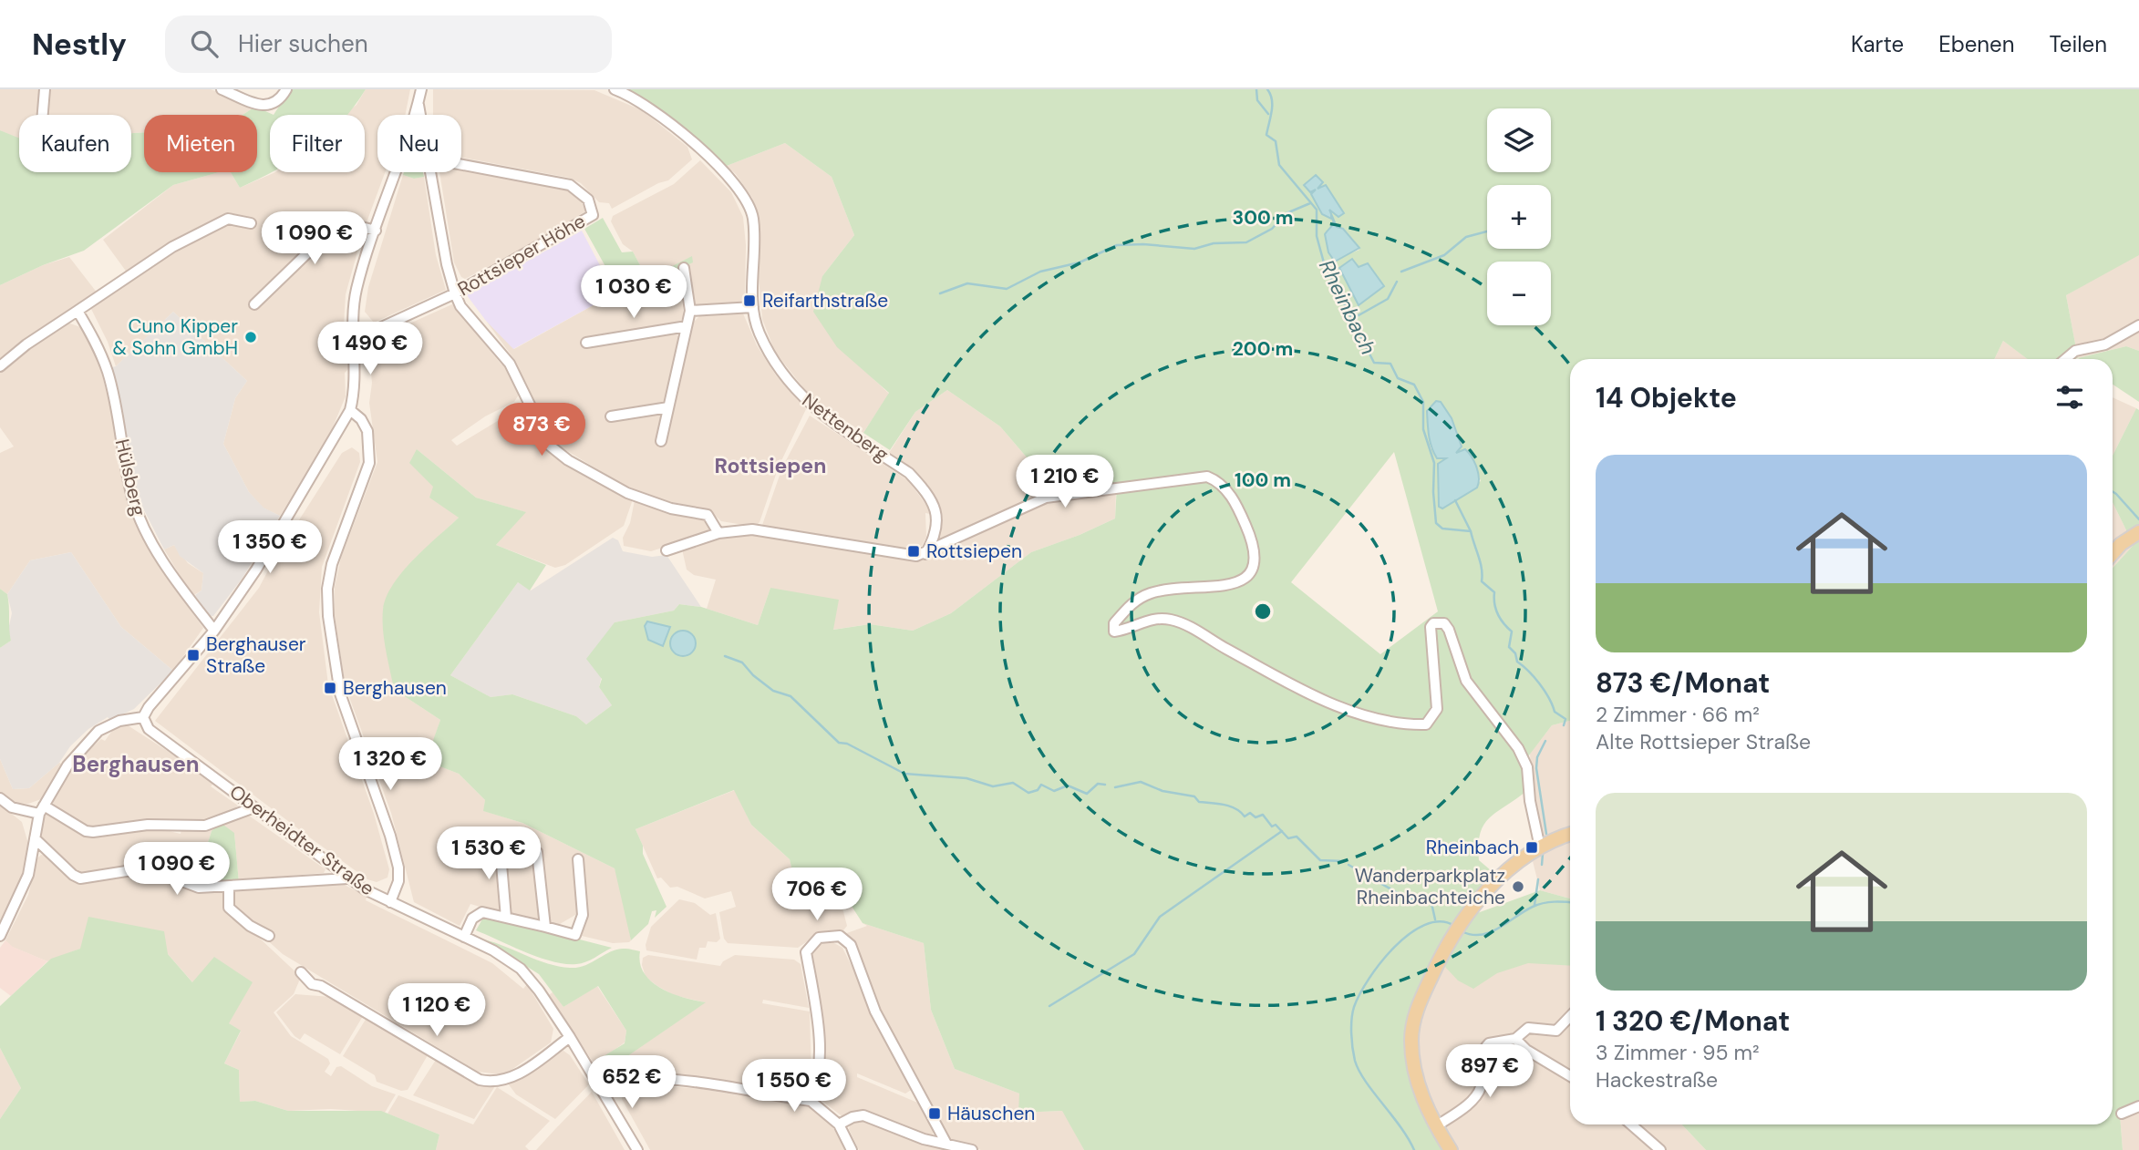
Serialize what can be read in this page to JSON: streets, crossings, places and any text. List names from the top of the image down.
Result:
{
  "streets": {
    "street": [
      "Rottsieper Höhe",
      "Nettenberg",
      "Hülsberg",
      "Oberheidter Straße"
    ]
  },
  "districts": ["Rottsiepen", "Berghausen"],
  "water": ["Rheinbach"],
  "places": {
    "transit": [
      "Reifarthstraße",
      "Rottsiepen",
      "Berghauser Straße",
      "Berghausen",
      "Rheinbach",
      "Häuschen"
    ],
    "other": ["Cuno Kipper & Sohn GmbH", "Wanderparkplatz Rheinbachteiche"]
  },
  "page": {
    "header": "Nestly",
    "search": "Hier suchen",
    "nav": ["Karte", "Ebenen", "Teilen"],
    "map_buttons": ["+", "−"],
    "chip": [
      "Kaufen",
      "Mieten",
      "Filter",
      "Neu"
    ],
    "price": [
      "1 090 €",
      "1 030 €",
      "1 490 €",
      "873 €",
      "1 210 €",
      "1 350 €",
      "1 320 €",
      "1 530 €",
      "1 090 €",
      "706 €",
      "1 120 €",
      "897 €",
      "652 €",
      "1 550 €"
    ],
    "heading": "14 Objekte",
    "list": [
      {
        "name": "873 €/Monat",
        "note": "2 Zimmer · 66 m² · Alte Rottsieper Straße"
      },
      {
        "name": "1 320 €/Monat",
        "note": "3 Zimmer · 95 m² · Hackestraße"
      }
    ]
  },
  "rings": ["300 m", "200 m", "100 m"]
}
